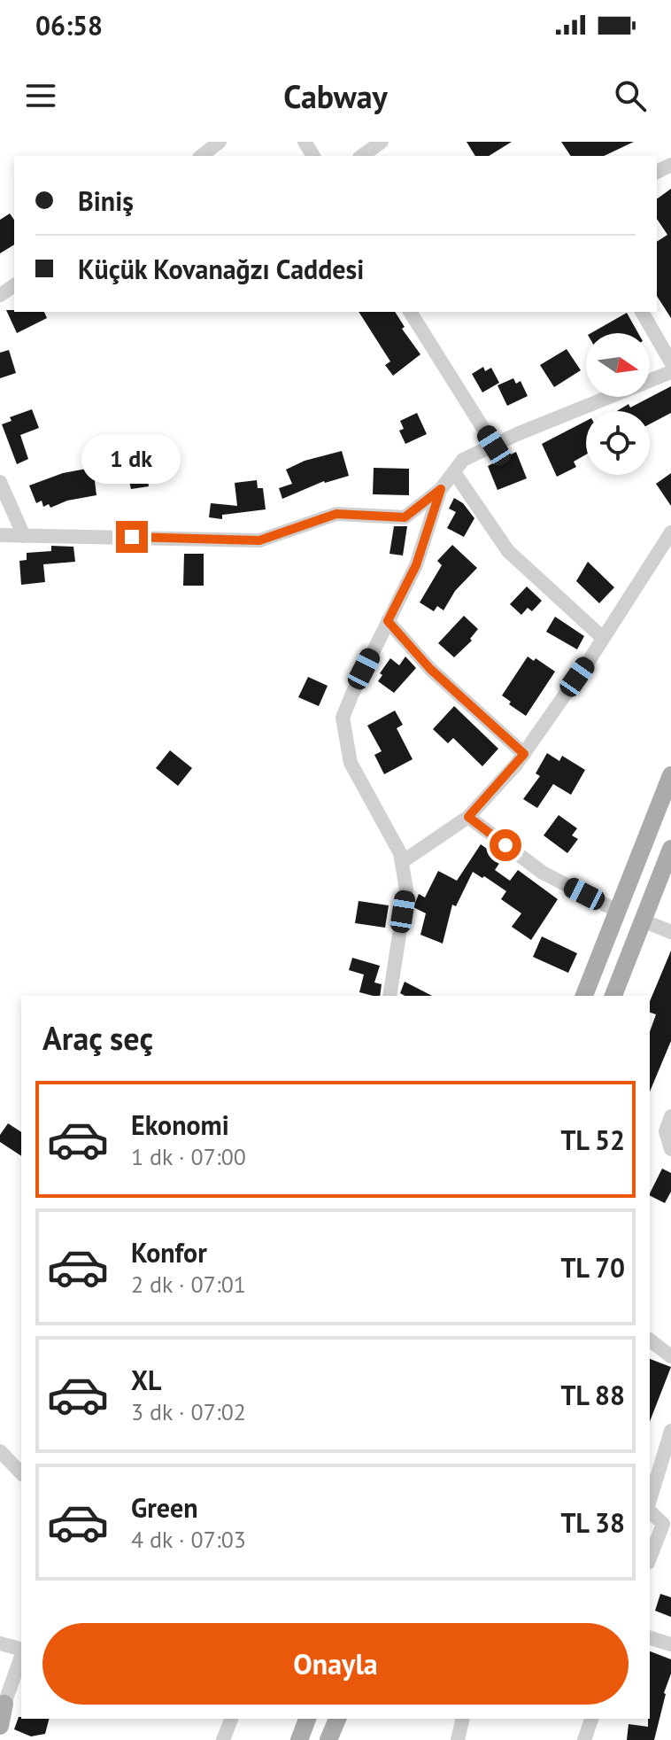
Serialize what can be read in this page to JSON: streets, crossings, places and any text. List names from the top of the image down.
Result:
{
  "north": "right",
  "page": {
    "status": "06:58",
    "header": "Cabway",
    "banner": ["Biniş", "Küçük Kovanağzı Caddesi"],
    "bubble": "1 dk",
    "heading": "Araç seç",
    "list": [
      {
        "name": "Ekonomi",
        "note": "1 dk · 07:00",
        "value": "TL 52"
      },
      {
        "name": "Konfor",
        "note": "2 dk · 07:01",
        "value": "TL 70"
      },
      {
        "name": "XL",
        "note": "3 dk · 07:02",
        "value": "TL 88"
      },
      {
        "name": "Green",
        "note": "4 dk · 07:03",
        "value": "TL 38"
      }
    ],
    "buttons": "Onayla"
  }
}
